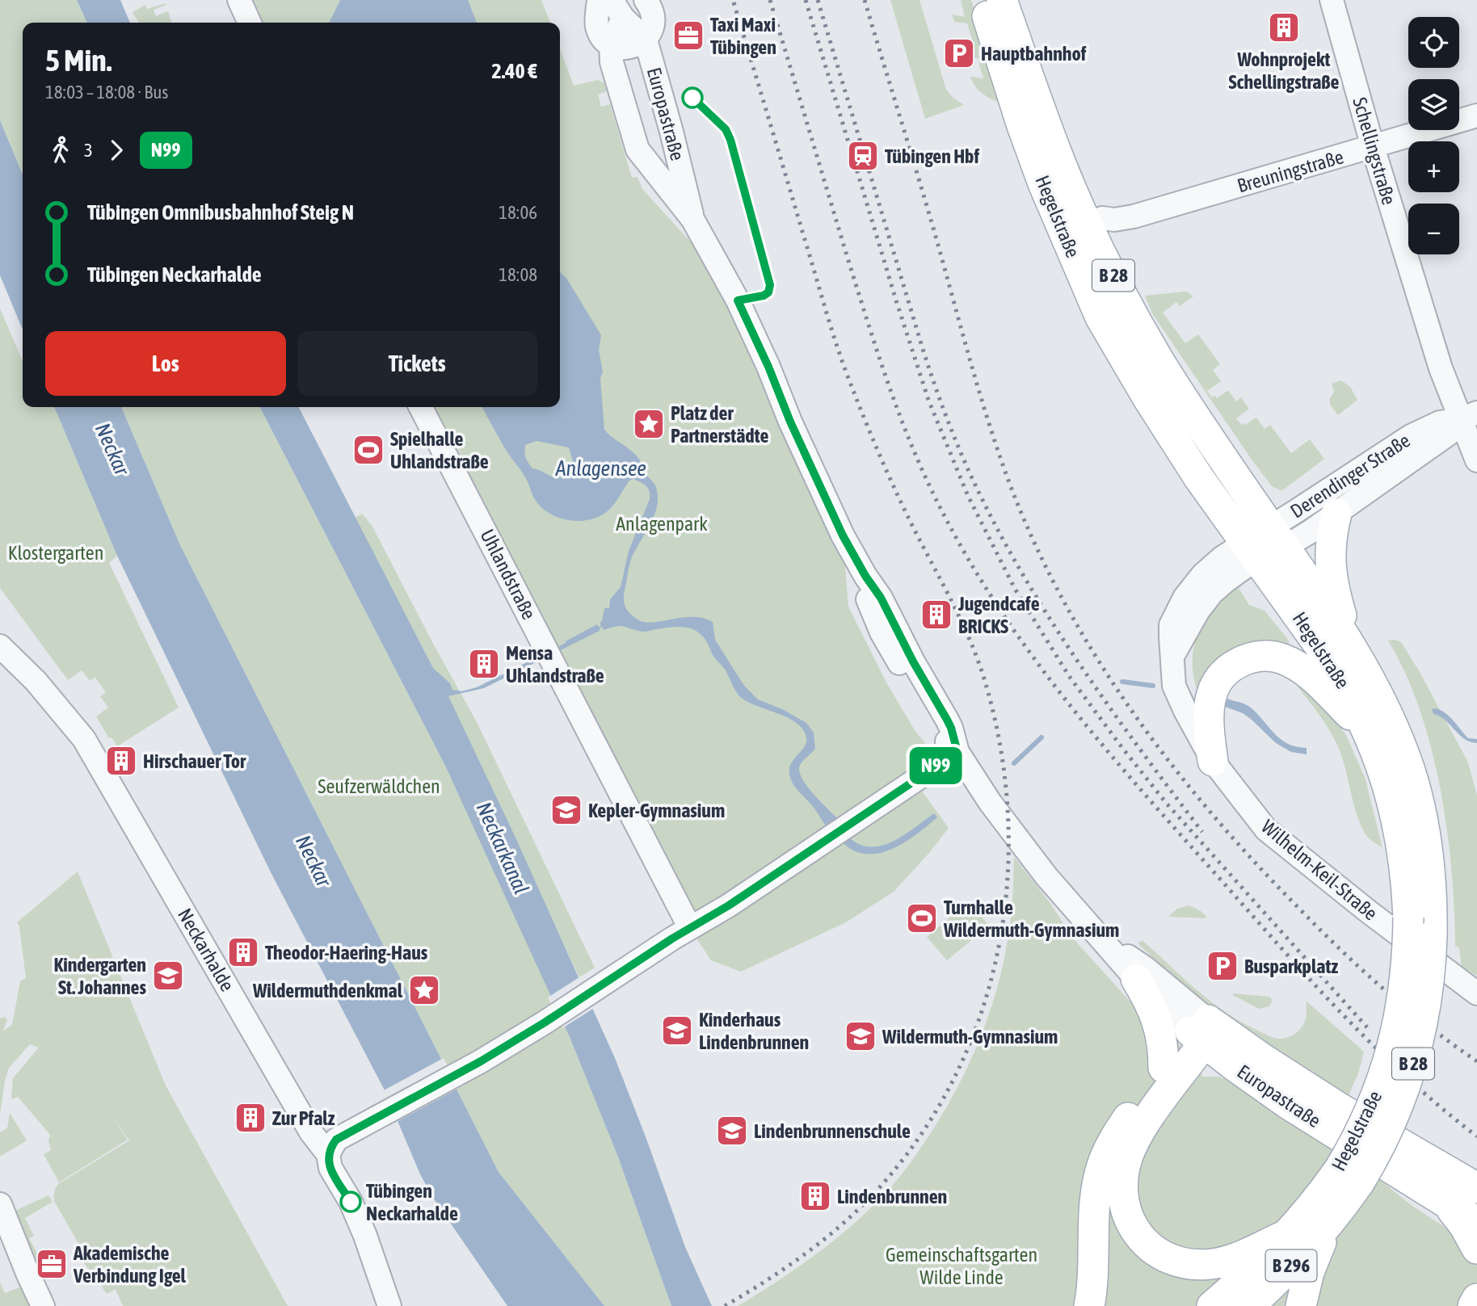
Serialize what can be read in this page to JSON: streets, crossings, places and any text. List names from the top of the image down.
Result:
{
  "streets": {
    "main road": [
      "Europastraße",
      "Hegelstraße",
      "B 28",
      "B 296"
    ],
    "street": [
      "Schellingstraße",
      "Breuningstraße",
      "Derendinger Straße",
      "Uhlandstraße",
      "Wilhelm-Keil-Straße",
      "Neckarhalde"
    ]
  },
  "crossings": [
    ["Schellingstraße", "Breuningstraße"],
    ["Schellingstraße", "Derendinger Straße"],
    ["Hegelstraße", "B 28"],
    ["Hegelstraße", "Derendinger Straße"],
    ["Hegelstraße", "Wilhelm-Keil-Straße"],
    ["B 28", "Derendinger Straße"],
    ["Derendinger Straße", "Wilhelm-Keil-Straße"]
  ],
  "water": ["Neckar", "Anlagensee", "Neckarkanal"],
  "parks": [
    "Anlagenpark",
    "Klostergarten",
    "Seufzerwäldchen",
    "Gemeinschaftsgarten Wilde Linde"
  ],
  "places": {
    "building": [
      "Wohnprojekt Schellingstraße",
      "Jugendcafe BRICKS",
      "Mensa Uhlandstraße",
      "Hirschauer Tor",
      "Theodor-Haering-Haus",
      "Zur Pfalz",
      "Lindenbrunnen"
    ],
    "office": ["Taxi Maxi Tübingen", "Akademische Verbindung Igel"],
    "parking": ["Hauptbahnhof", "Busparkplatz"],
    "station": ["Tübingen Hbf"],
    "place": ["Platz der Partnerstädte", "Wildermuthdenkmal"],
    "sports": ["Spielhalle Uhlandstraße", "Turnhalle Wildermuth-Gymnasium"],
    "school or university": [
      "Kepler-Gymnasium",
      "Kindergarten St. Johannes",
      "Kinderhaus Lindenbrunnen",
      "Wildermuth-Gymnasium",
      "Lindenbrunnenschule"
    ],
    "other": ["Tübingen Neckarhalde"]
  },
  "lines": ["bus line N99"],
  "page": {
    "on_map": "N99",
    "map_buttons": ["+", "−"],
    "heading": ["5 Min.", "18:03 – 18:08 · Bus", "2.40 €"],
    "legs": ["3", "N99"],
    "list": [
      {
        "name": "Tübingen Omnibusbahnhof Steig N",
        "value": "18:06"
      },
      {
        "name": "Tübingen Neckarhalde",
        "value": "18:08"
      }
    ],
    "buttons": ["Los", "Tickets"]
  }
}
